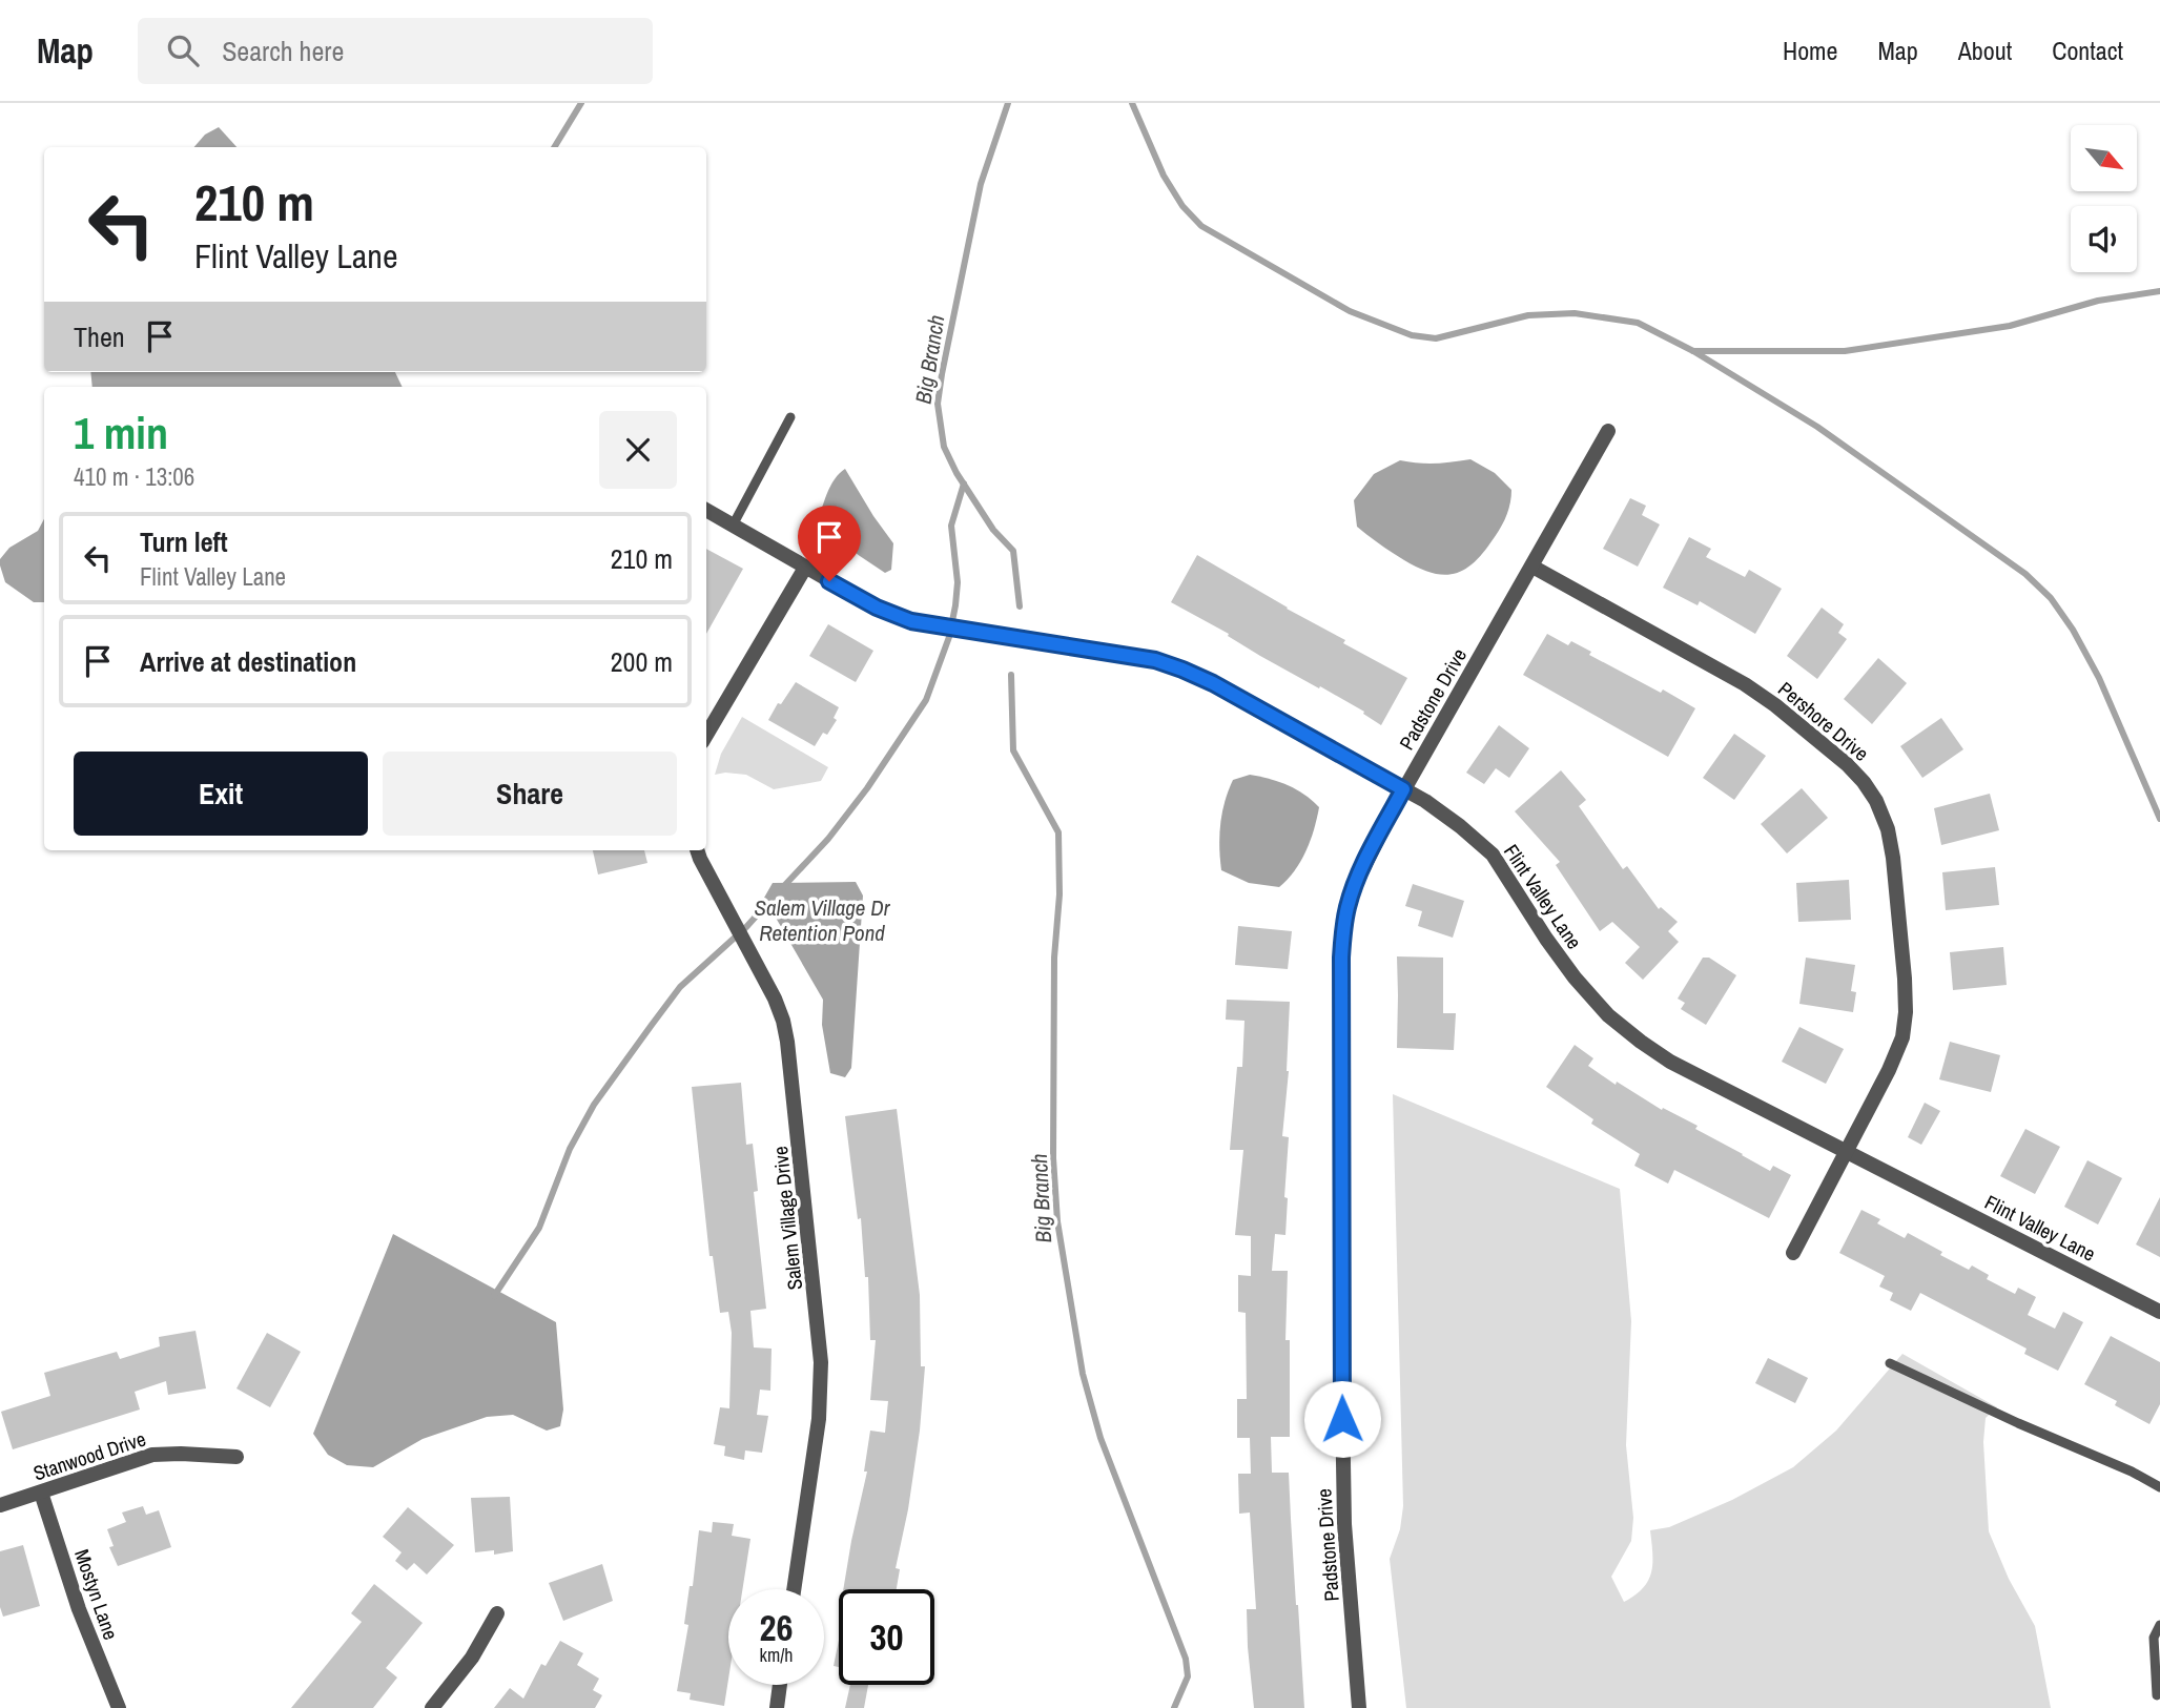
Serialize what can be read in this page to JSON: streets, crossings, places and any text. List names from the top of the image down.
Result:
{
  "streets": {
    "street": [
      "Padstone Drive",
      "Pershore Drive",
      "Flint Valley Lane",
      "Salem Village Drive",
      "Stanwood Drive",
      "Mostyn Lane"
    ]
  },
  "crossings": [
    ["Padstone Drive", "Pershore Drive"],
    ["Padstone Drive", "Flint Valley Lane"],
    ["Pershore Drive", "Flint Valley Lane"],
    ["Stanwood Drive", "Mostyn Lane"]
  ],
  "water": ["Big Branch", "Salem Village Dr Retention Pond"],
  "north": "bottom right",
  "page": {
    "header": "Map",
    "search": "Search here",
    "nav": [
      "Home",
      "Map",
      "About",
      "Contact"
    ],
    "turn": ["210 m", "Flint Valley Lane"],
    "then": "Then",
    "heading": ["1 min", "410 m · 13:06"],
    "list": [
      {
        "name": "Turn left",
        "note": "Flint Valley Lane",
        "value": "210 m"
      },
      {
        "name": "Arrive at destination",
        "value": "200 m"
      }
    ],
    "buttons": ["Exit", "Share"],
    "speed": "26 km/h",
    "limit": "30"
  }
}
